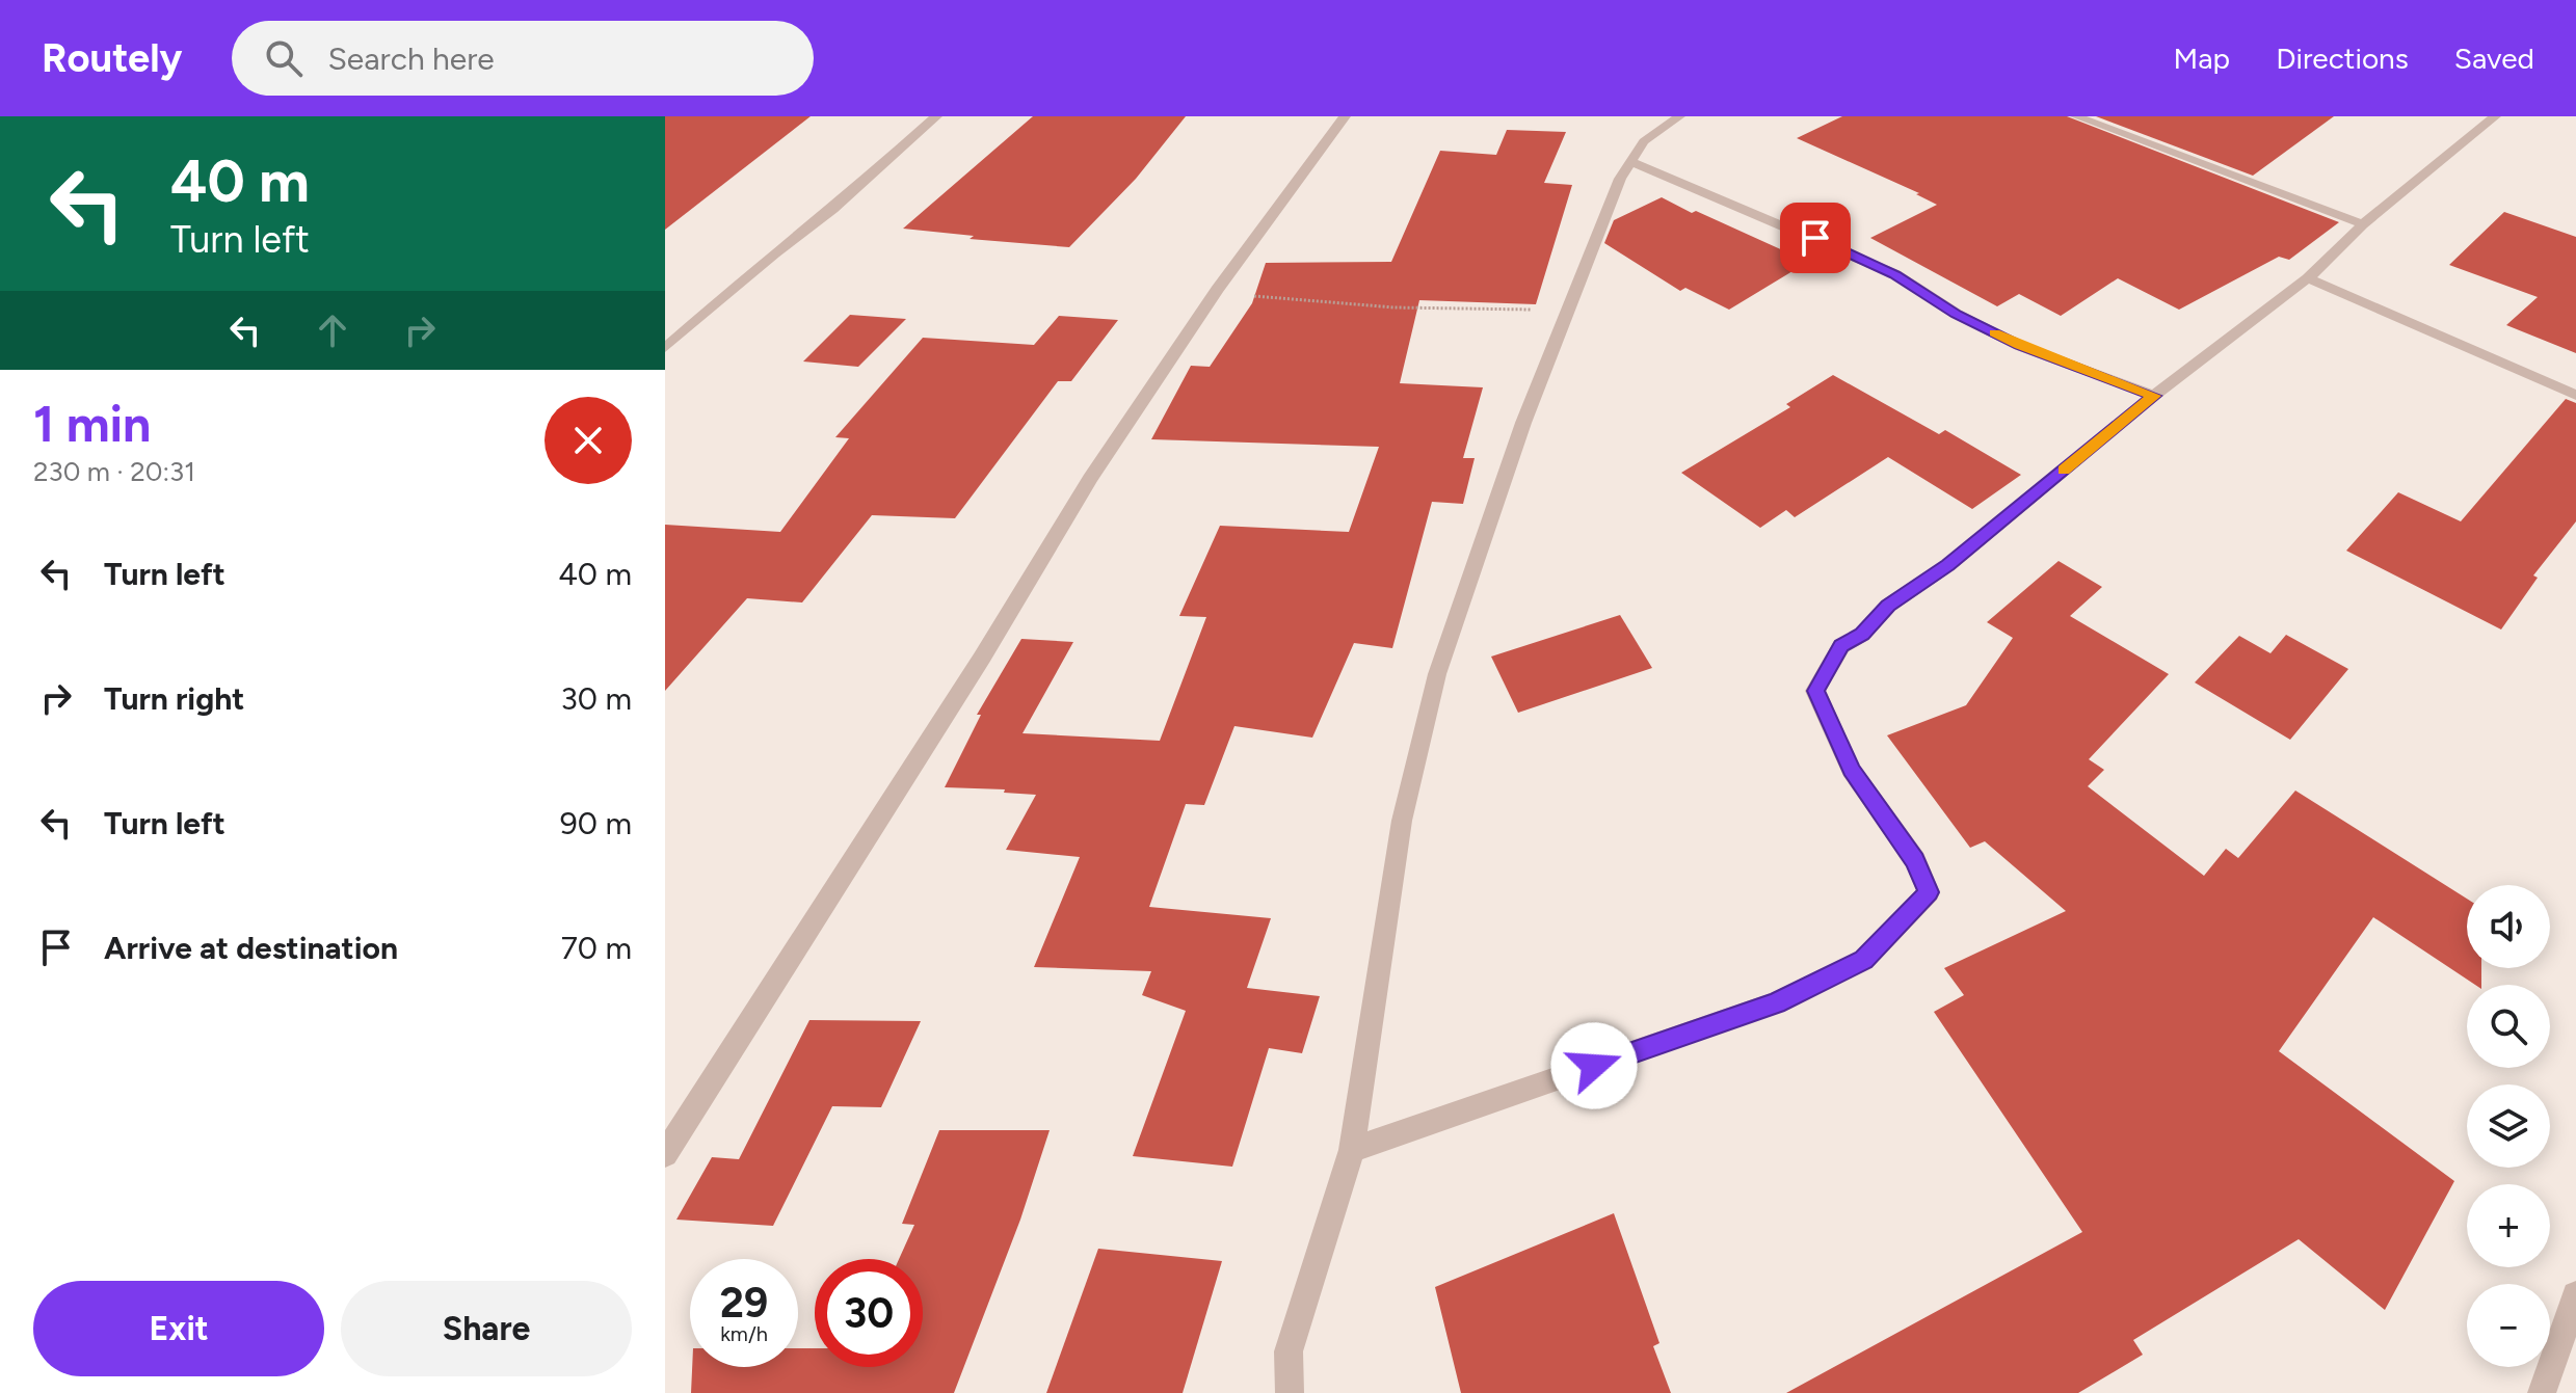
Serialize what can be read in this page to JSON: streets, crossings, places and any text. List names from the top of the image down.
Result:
{
  "page": {
    "header": "Routely",
    "search": "Search here",
    "nav": ["Map", "Directions", "Saved"],
    "turn": ["40 m", "Turn left"],
    "heading": ["1 min", "230 m · 20:31"],
    "list": [
      {
        "name": "Turn left",
        "value": "40 m"
      },
      {
        "name": "Turn right",
        "value": "30 m"
      },
      {
        "name": "Turn left",
        "value": "90 m"
      },
      {
        "name": "Arrive at destination",
        "value": "70 m"
      }
    ],
    "map_buttons": ["+", "−"],
    "speed": "29 km/h",
    "limit": "30",
    "buttons": ["Exit", "Share"]
  }
}
